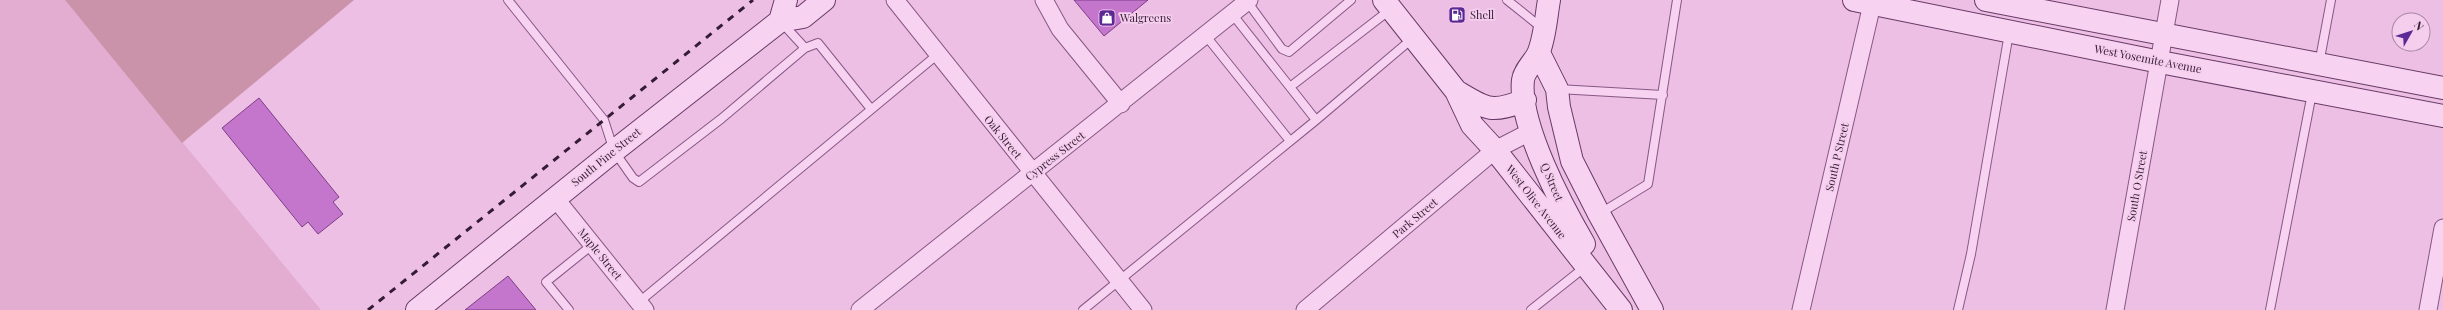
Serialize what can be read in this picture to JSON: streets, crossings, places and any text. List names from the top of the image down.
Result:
{
  "streets": {
    "main road": [
      "West Yosemite Avenue",
      "South Pine Street",
      "Q Street",
      "West Olive Avenue"
    ],
    "street": [
      "Oak Street",
      "Cypress Street",
      "South P Street",
      "South O Street",
      "Park Street",
      "Maple Street"
    ]
  },
  "crossings": [
    ["West Yosemite Avenue", "South P Street"],
    ["West Yosemite Avenue", "South O Street"],
    ["Oak Street", "Cypress Street"],
    ["South Pine Street", "Maple Street"],
    ["Q Street", "West Olive Avenue"],
    ["Q Street", "Park Street"],
    ["West Olive Avenue", "Park Street"]
  ],
  "places": {
    "fuel station": ["Shell"],
    "shop": ["Walgreens"]
  },
  "north": "top right"
}
